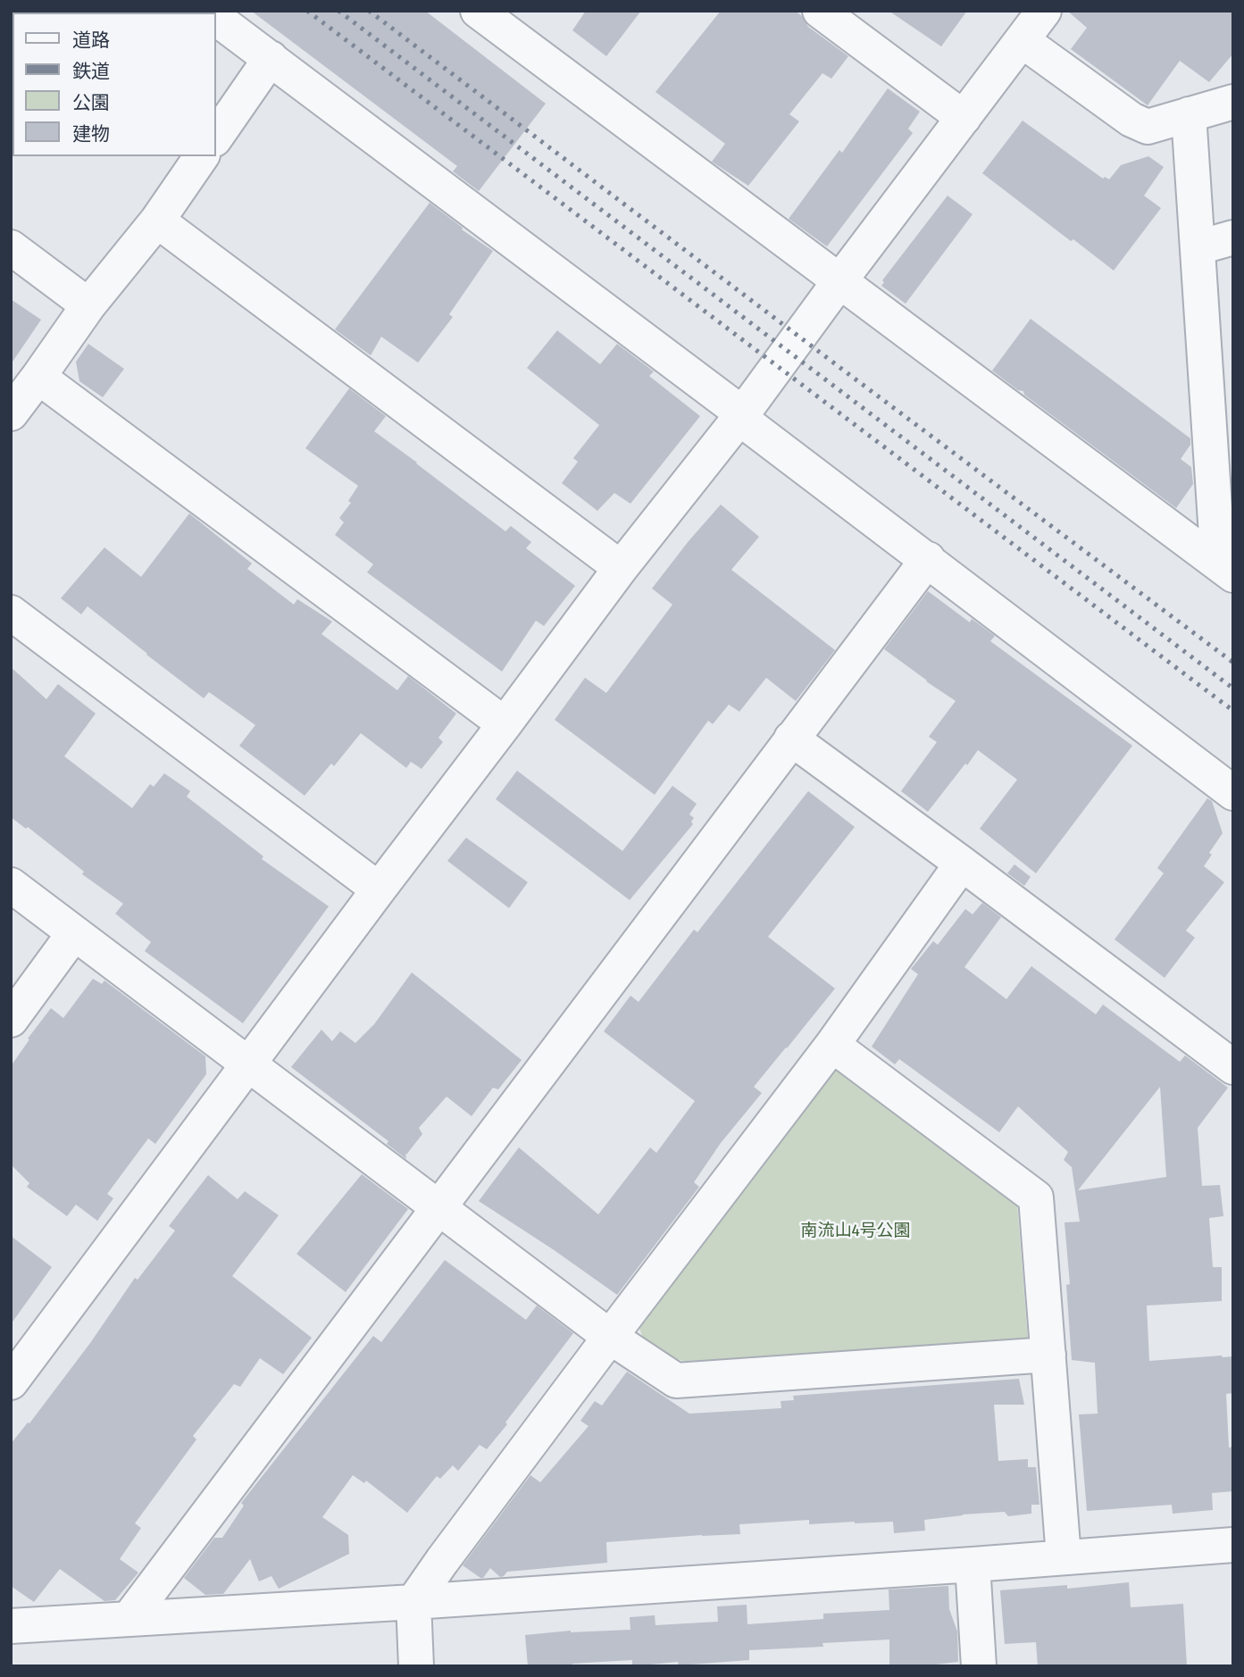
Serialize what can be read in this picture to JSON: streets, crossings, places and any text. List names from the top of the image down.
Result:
{
  "parks": ["南流山4号公園"],
  "legend": [
    "道路",
    "鉄道",
    "公園",
    "建物"
  ]
}
